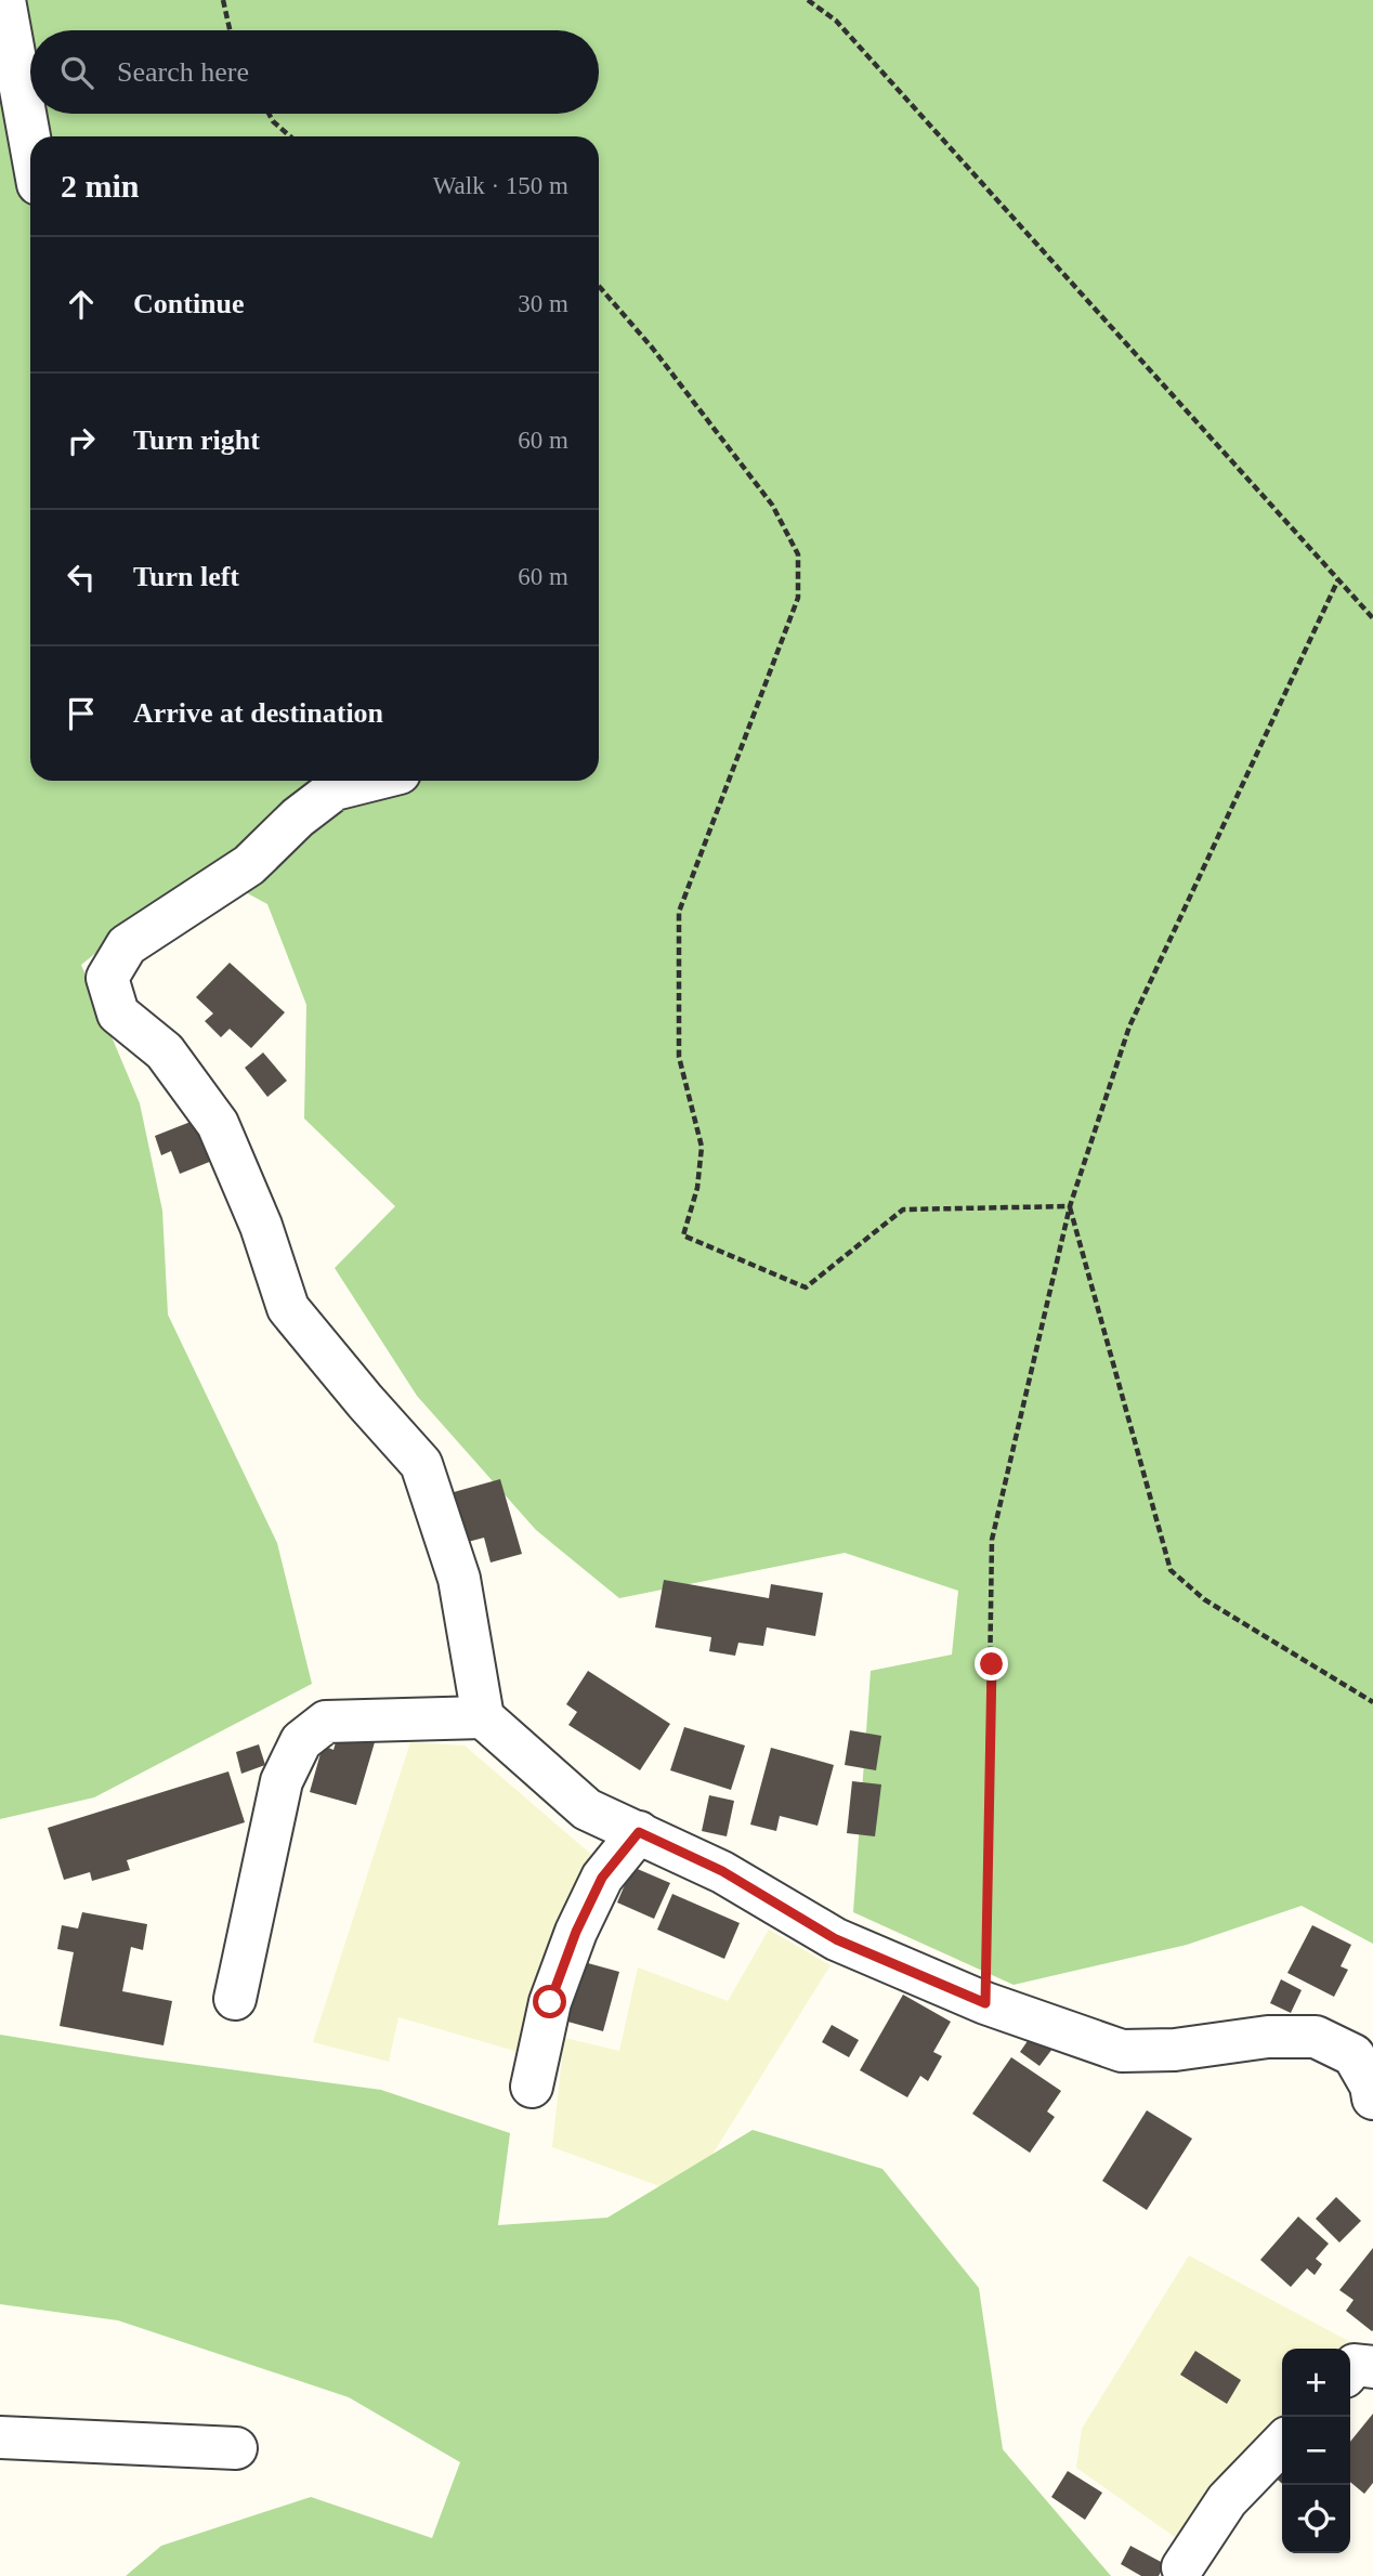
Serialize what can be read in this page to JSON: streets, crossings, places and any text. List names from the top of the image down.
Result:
{
  "page": {
    "search": "Search here",
    "heading": ["2 min", "Walk · 150 m"],
    "list": [
      ["Continue", "30 m"],
      ["Turn right", "60 m"],
      ["Turn left", "60 m"],
      "Arrive at destination"
    ],
    "map_buttons": ["+", "−"]
  }
}
